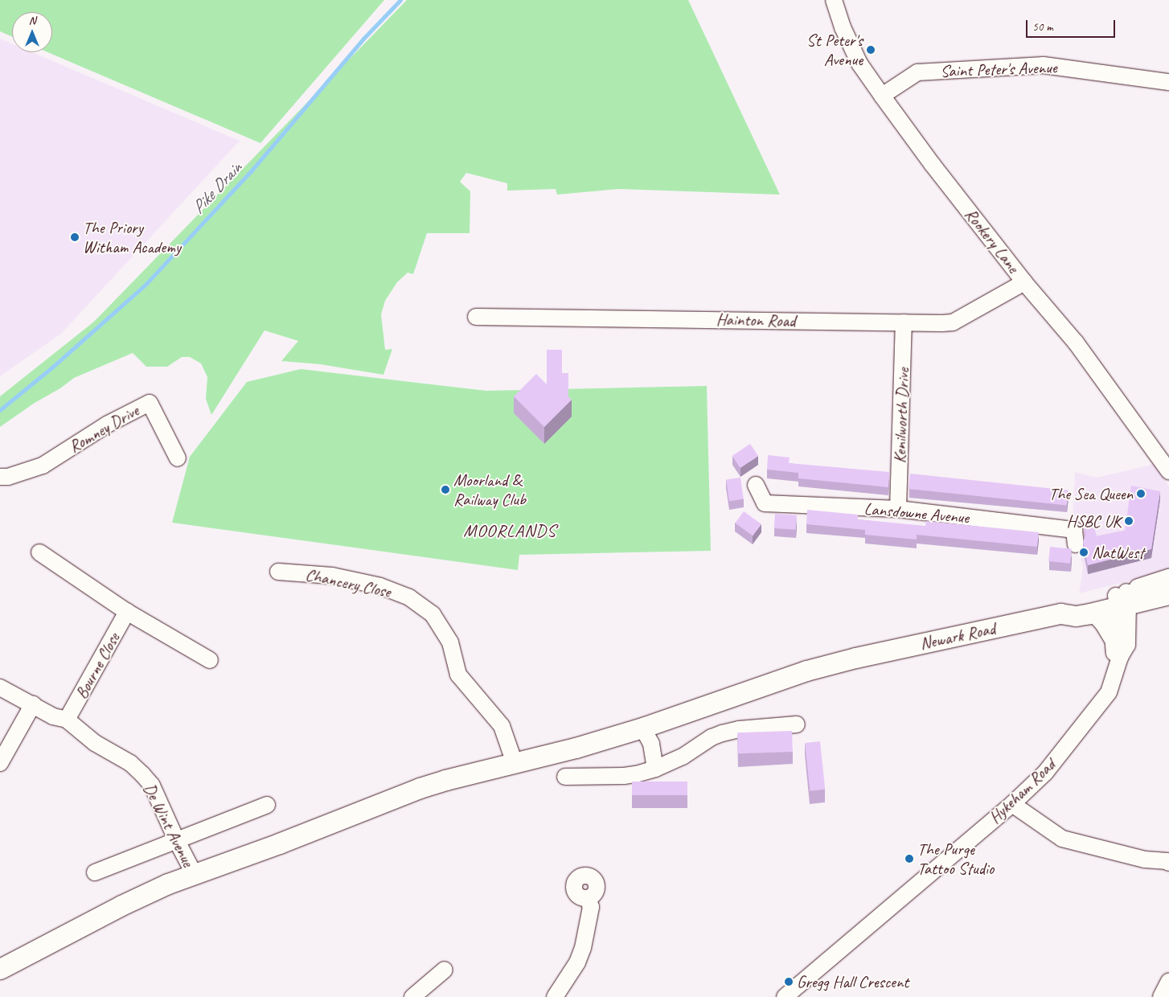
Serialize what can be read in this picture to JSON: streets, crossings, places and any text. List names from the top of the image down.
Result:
{
  "streets": {
    "main road": ["Newark Road"],
    "street": [
      "Saint Peter's Avenue",
      "Rookery Lane",
      "Hainton Road",
      "Kenilworth Drive",
      "Romney Drive",
      "Lansdowne Avenue",
      "Chancery Close",
      "Bourne Close",
      "Hykeham Road",
      "De Wint Avenue"
    ]
  },
  "crossings": [
    ["Saint Peter's Avenue", "Rookery Lane"],
    ["Rookery Lane", "Hainton Road"],
    ["Hainton Road", "Kenilworth Drive"],
    ["Kenilworth Drive", "Lansdowne Avenue"],
    ["Chancery Close", "Newark Road"],
    ["Newark Road", "Hykeham Road"],
    ["Newark Road", "De Wint Avenue"],
    ["Bourne Close", "De Wint Avenue"]
  ],
  "districts": ["MOORLANDS"],
  "water": ["Pike Drain"],
  "places": [
    "St Peter's Avenue",
    "The Priory Witham Academy",
    "Moorland & Railway Club",
    "The Sea Queen",
    "HSBC UK",
    "NatWest",
    "The Purge Tattoo Studio",
    "Gregg Hall Crescent"
  ],
  "scale_bar": "50 m",
  "north": "top"
}
